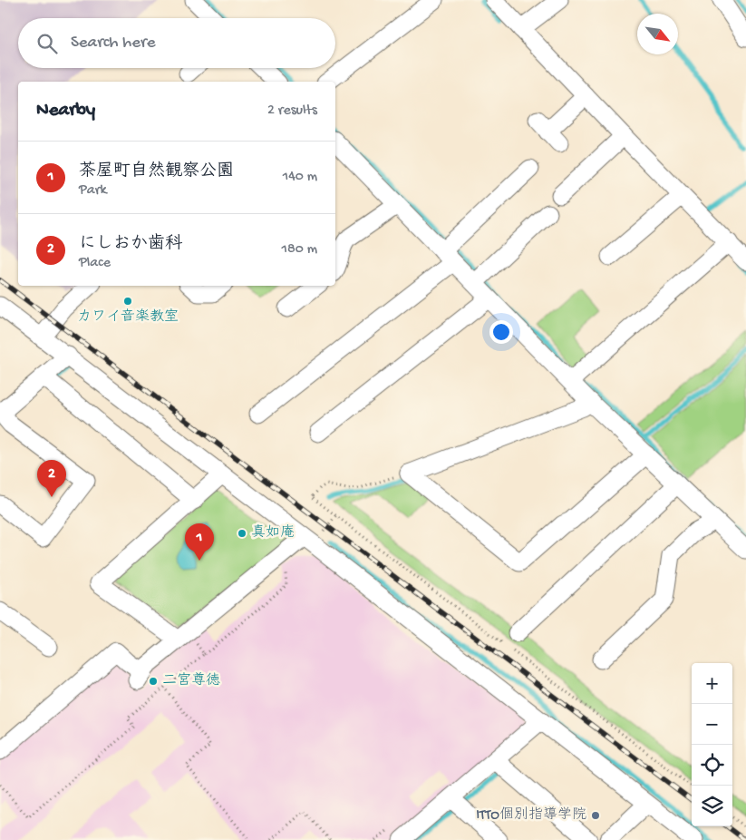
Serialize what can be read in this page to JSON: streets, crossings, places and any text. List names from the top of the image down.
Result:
{
  "places": [
    "カワイ音楽教室",
    "真如庵",
    "二宮尊徳",
    "ITTO個別指導学院"
  ],
  "north": "bottom right",
  "page": {
    "search": "Search here",
    "heading": ["Nearby", "2 results"],
    "list": [
      {
        "mark": "1",
        "name": "茶屋町自然観察公園",
        "note": "Park",
        "value": "140 m"
      },
      {
        "mark": "2",
        "name": "にしおか歯科",
        "note": "Place",
        "value": "180 m"
      }
    ],
    "pins": ["2", "1"],
    "map_buttons": ["+", "−"]
  }
}
